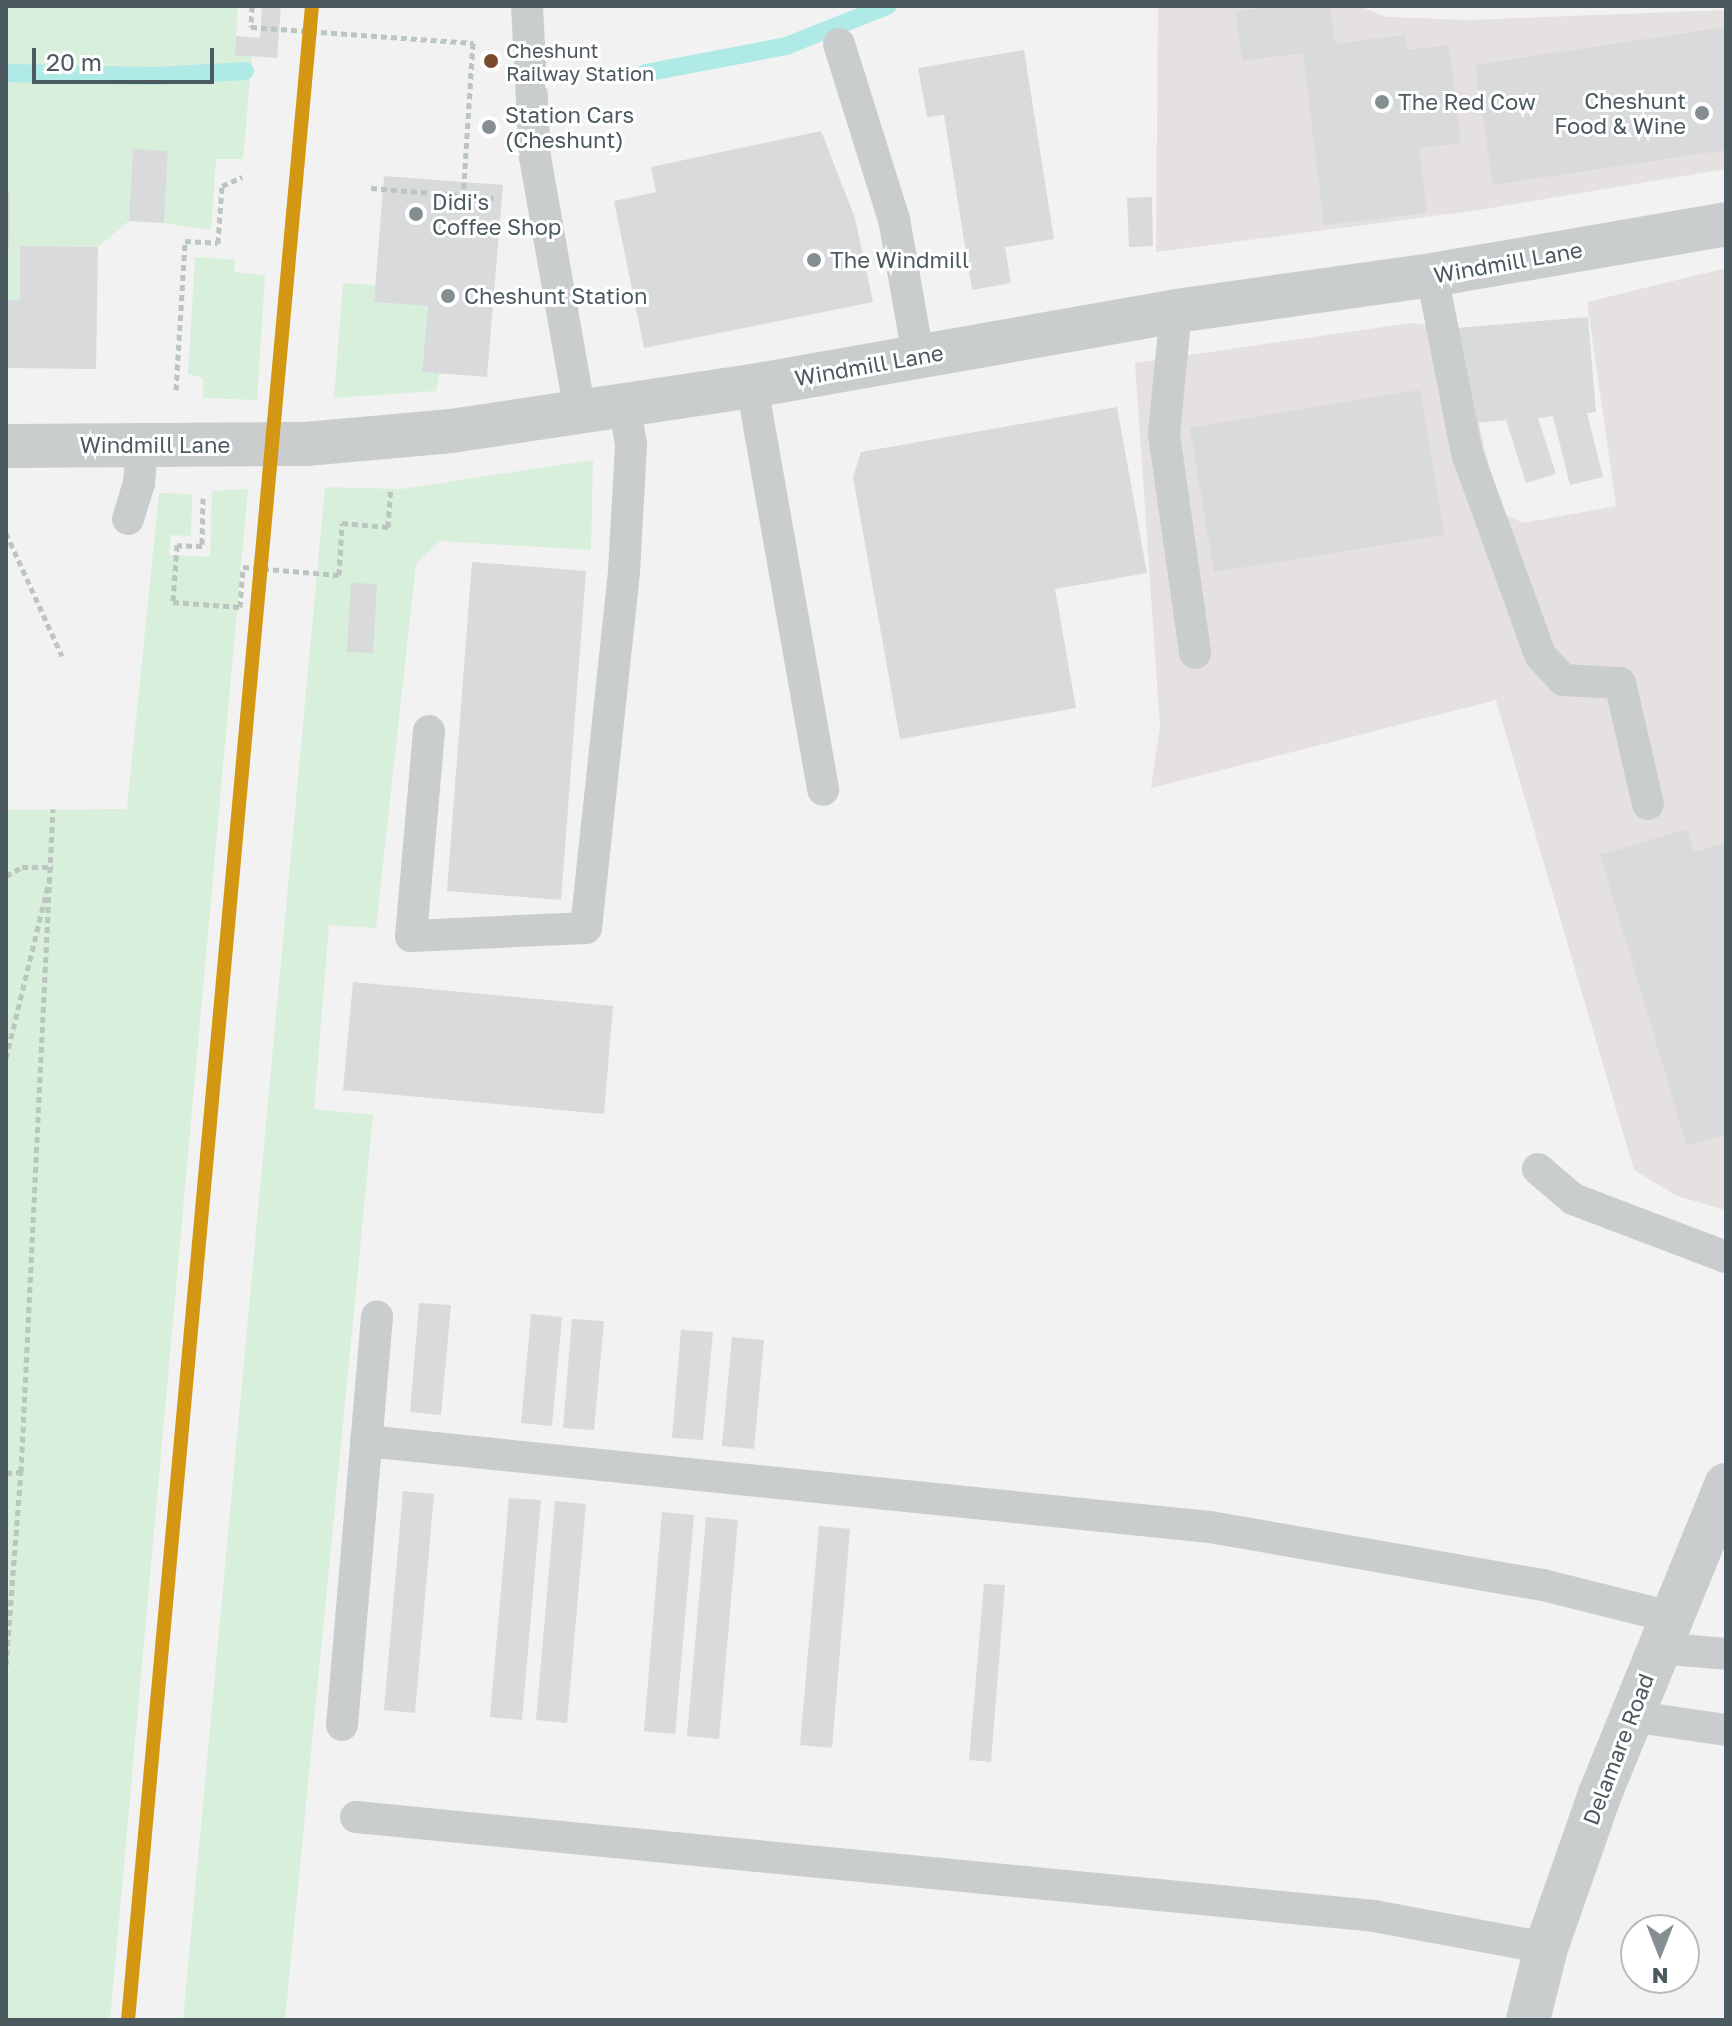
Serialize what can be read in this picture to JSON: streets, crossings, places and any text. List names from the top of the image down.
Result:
{
  "streets": {
    "street": ["Windmill Lane", "Delamare Road"]
  },
  "places": [
    "Cheshunt Railway Station",
    "The Red Cow",
    "Cheshunt Food & Wine",
    "Station Cars (Cheshunt)",
    "Didi's Coffee Shop",
    "The Windmill",
    "Cheshunt Station"
  ],
  "scale_bar": "20 m",
  "north": "bottom"
}
